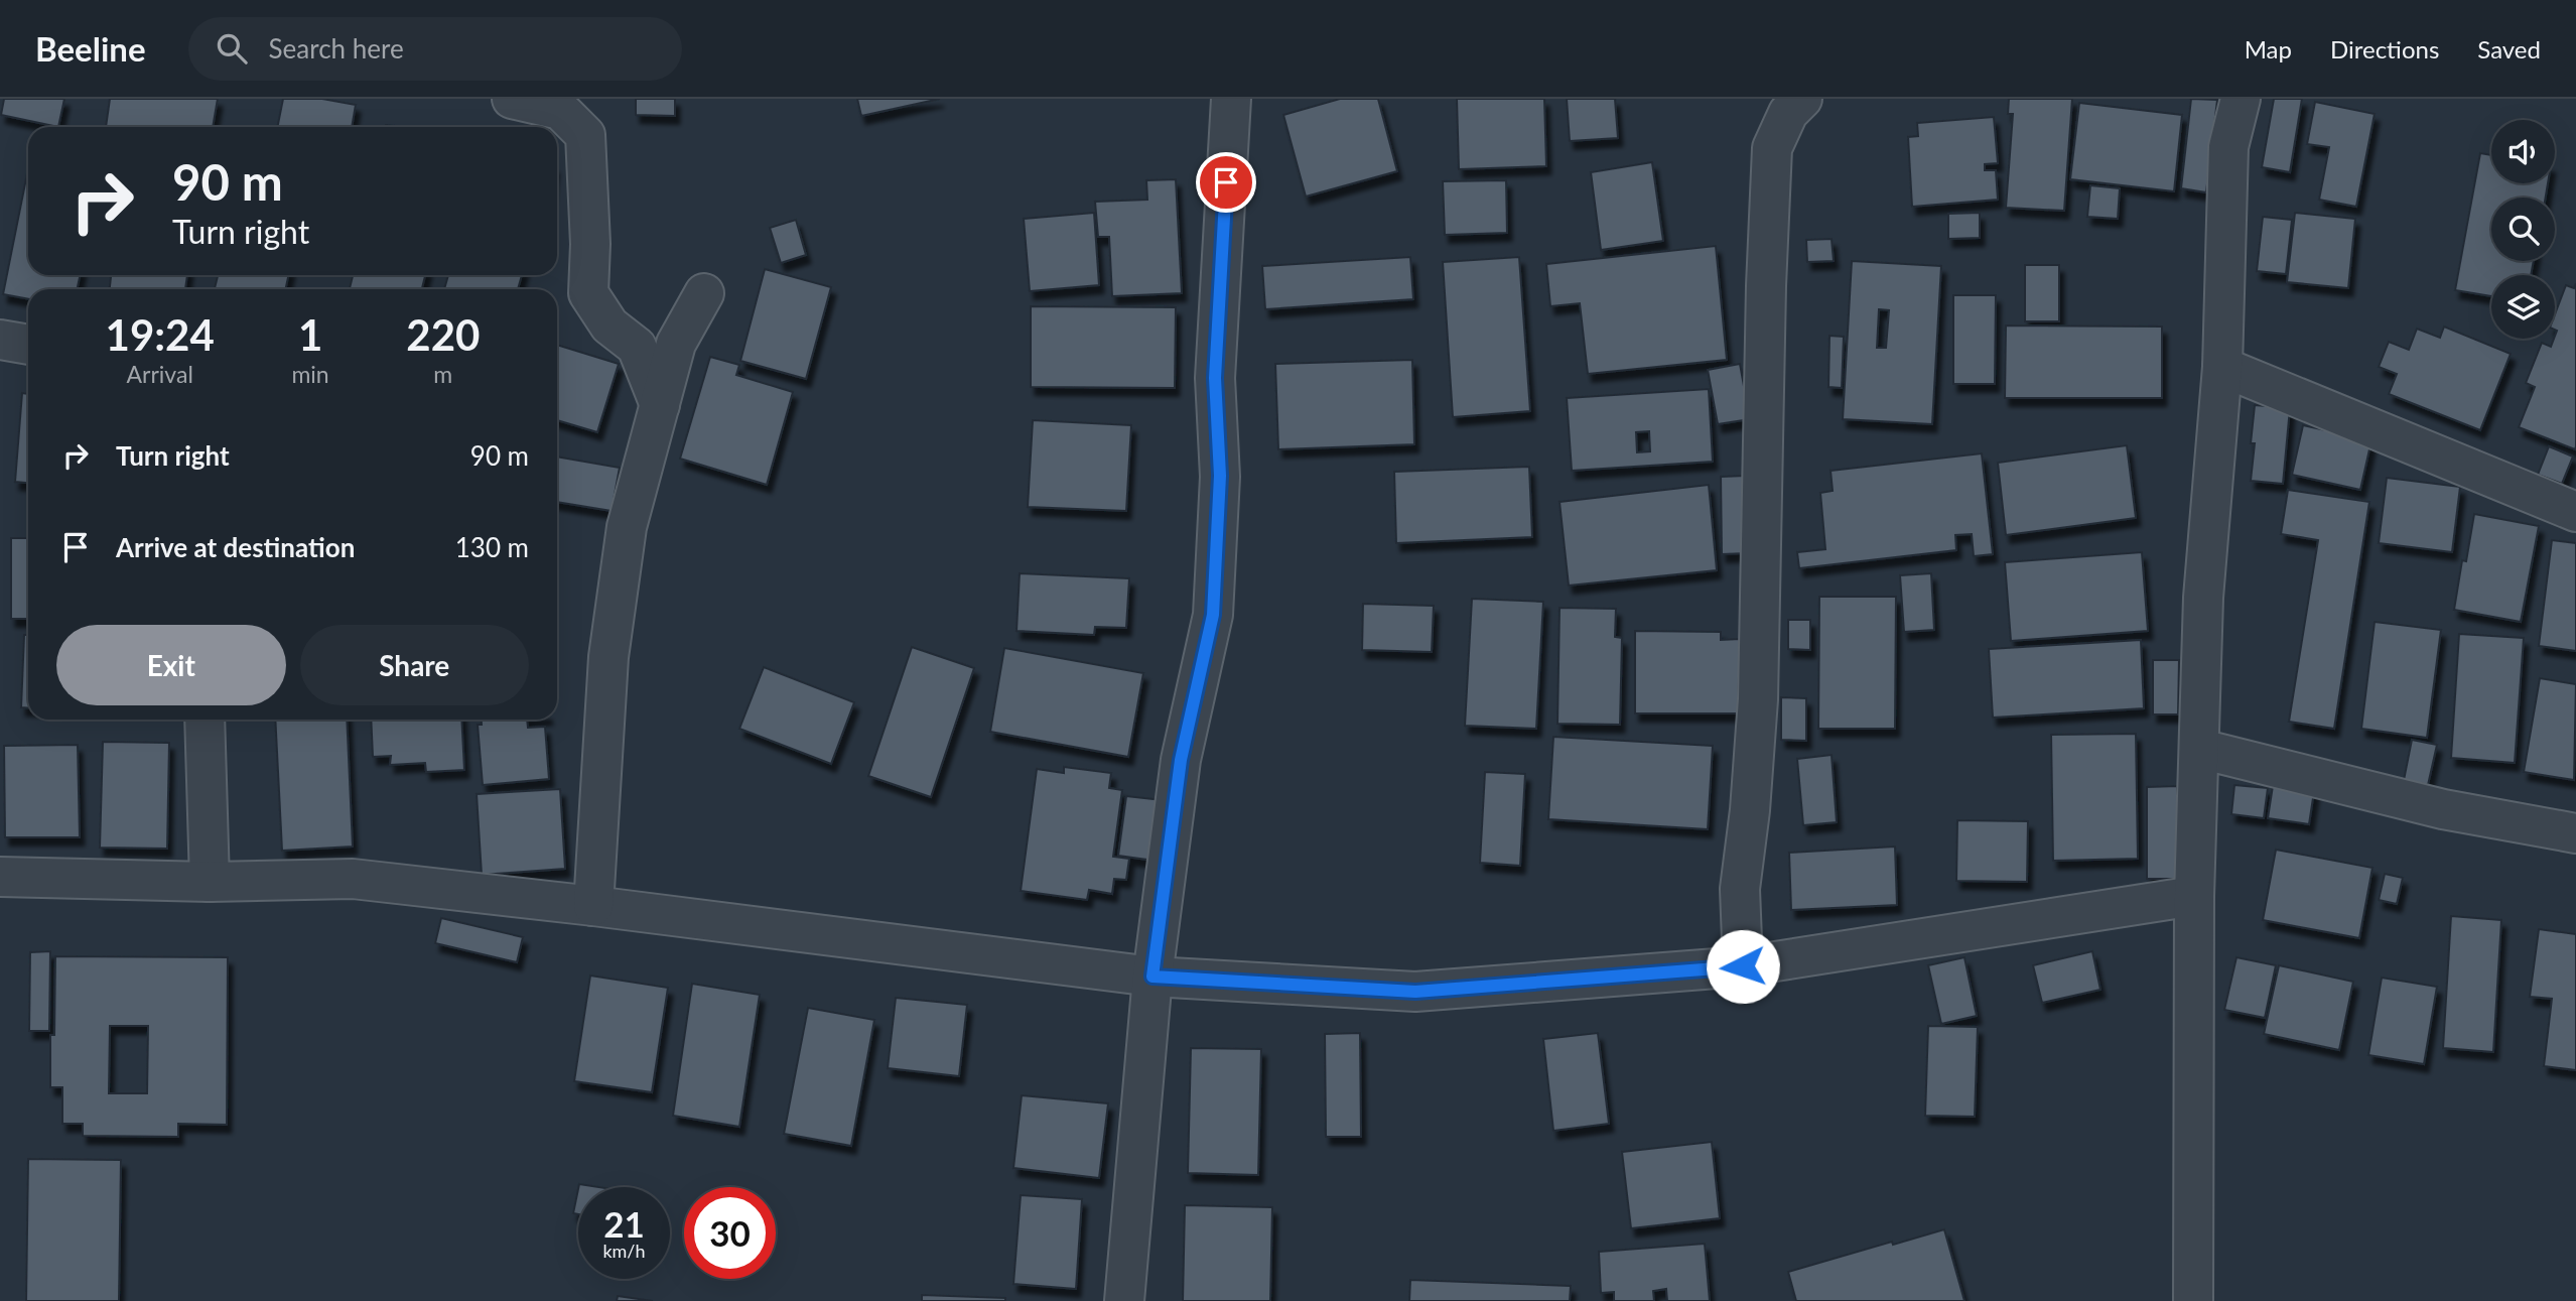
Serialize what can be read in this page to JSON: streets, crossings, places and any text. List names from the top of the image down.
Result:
{
  "page": {
    "header": "Beeline",
    "search": "Search here",
    "nav": ["Map", "Directions", "Saved"],
    "turn": ["90 m", "Turn right"],
    "eta": [
      "19:24",
      "Arrival",
      "1",
      "min",
      "220",
      "m"
    ],
    "list": [
      {
        "name": "Turn right",
        "value": "90 m"
      },
      {
        "name": "Arrive at destination",
        "value": "130 m"
      }
    ],
    "buttons": ["Exit", "Share"],
    "speed": "21 km/h",
    "limit": "30"
  }
}
